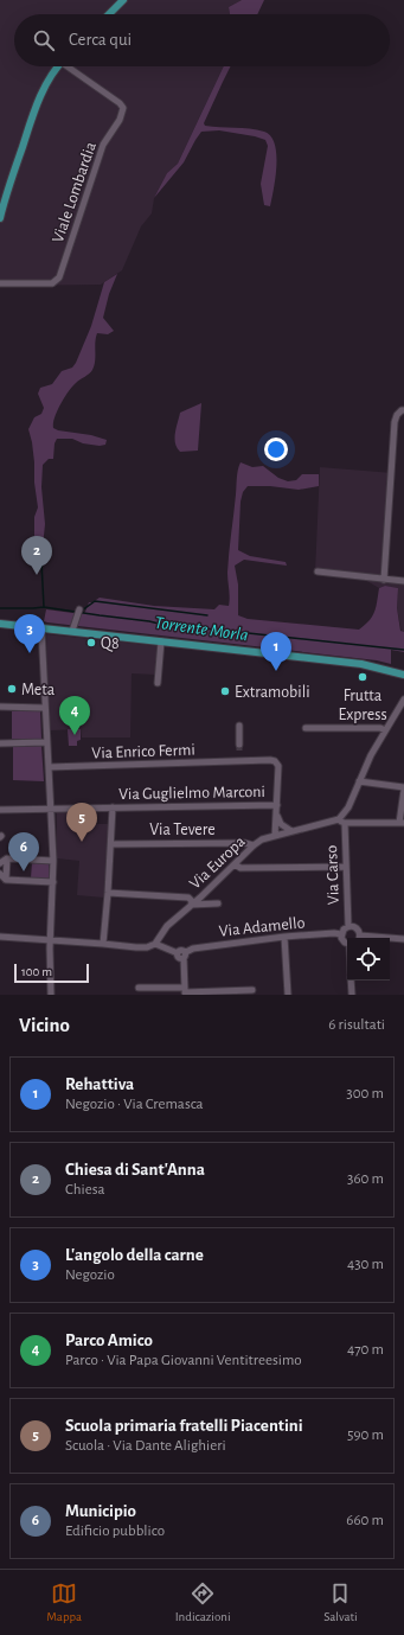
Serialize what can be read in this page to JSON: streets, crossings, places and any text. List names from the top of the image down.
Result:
{
  "streets": {
    "street": [
      "Viale Lombardia",
      "Via Enrico Fermi",
      "Via Guglielmo Marconi",
      "Via Tevere",
      "Via Europa",
      "Via Carso",
      "Via Adamello"
    ]
  },
  "crossings": [
    ["Via Enrico Fermi", "Via Guglielmo Marconi"],
    ["Via Enrico Fermi", "Via Europa"],
    ["Via Tevere", "Via Europa"],
    ["Via Europa", "Via Carso"],
    ["Via Europa", "Via Adamello"],
    ["Via Carso", "Via Adamello"]
  ],
  "water": ["Torrente Morla"],
  "places": [
    "Q8",
    "Frutta Express",
    "Meta",
    "Extramobili"
  ],
  "scale_bar": "100 m",
  "page": {
    "search": "Cerca qui",
    "pins": [
      "2",
      "3",
      "1",
      "4",
      "5",
      "6"
    ],
    "scale": "100 m",
    "heading": ["Vicino", "6 risultati"],
    "list": [
      {
        "mark": "1",
        "name": "Rehattiva",
        "note": "Negozio · Via Cremasca",
        "value": "300 m"
      },
      {
        "mark": "2",
        "name": "Chiesa di Sant'Anna",
        "note": "Chiesa",
        "value": "360 m"
      },
      {
        "mark": "3",
        "name": "L'angolo della carne",
        "note": "Negozio",
        "value": "430 m"
      },
      {
        "mark": "4",
        "name": "Parco Amico",
        "note": "Parco · Via Papa Giovanni Ventitreesimo",
        "value": "470 m"
      },
      {
        "mark": "5",
        "name": "Scuola primaria fratelli Piacentini",
        "note": "Scuola · Via Dante Alighieri",
        "value": "590 m"
      },
      {
        "mark": "6",
        "name": "Municipio",
        "note": "Edificio pubblico",
        "value": "660 m"
      }
    ],
    "nav": ["Mappa", "Indicazioni", "Salvati"]
  }
}
